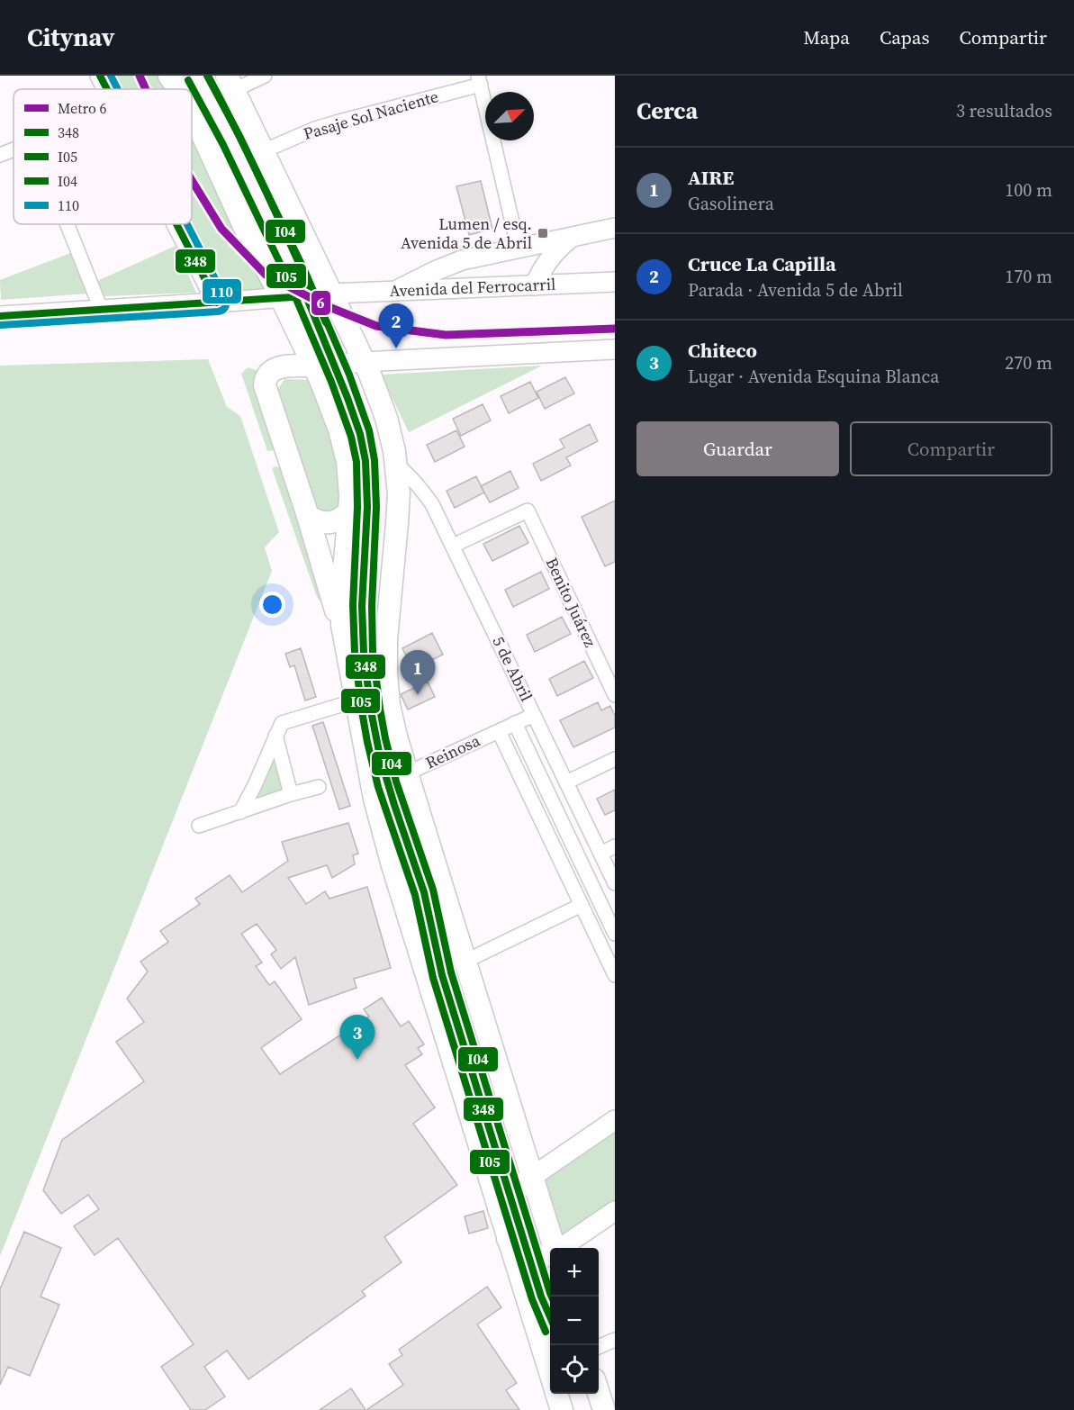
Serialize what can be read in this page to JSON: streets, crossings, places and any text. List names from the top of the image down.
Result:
{
  "streets": {
    "street": [
      "Pasaje Sol Naciente",
      "Avenida del Ferrocarril",
      "Benito Juárez",
      "5 de Abril",
      "Reinosa"
    ]
  },
  "crossings": [
    ["Benito Juárez", "5 de Abril"],
    ["5 de Abril", "Reinosa"]
  ],
  "places": {
    "transit": ["Lumen / esq. Avenida 5 de Abril"]
  },
  "lines": [
    "metro line 6",
    "transit line 348",
    "transit line I04",
    "transit line 110",
    "transit line I05"
  ],
  "legend": [
    "Metro 6",
    "348",
    "I05",
    "I04",
    "110"
  ],
  "north": "top right",
  "page": {
    "header": "Citynav",
    "nav": ["Mapa", "Capas", "Compartir"],
    "heading": ["Cerca", "3 resultados"],
    "list": [
      {
        "mark": "1",
        "name": "AIRE",
        "note": "Gasolinera",
        "value": "100 m"
      },
      {
        "mark": "2",
        "name": "Cruce La Capilla",
        "note": "Parada · Avenida 5 de Abril",
        "value": "170 m"
      },
      {
        "mark": "3",
        "name": "Chiteco",
        "note": "Lugar · Avenida Esquina Blanca",
        "value": "270 m"
      }
    ],
    "pins": ["2", "1", "3"],
    "buttons": ["Guardar", "Compartir"],
    "map_buttons": ["+", "−"]
  }
}
